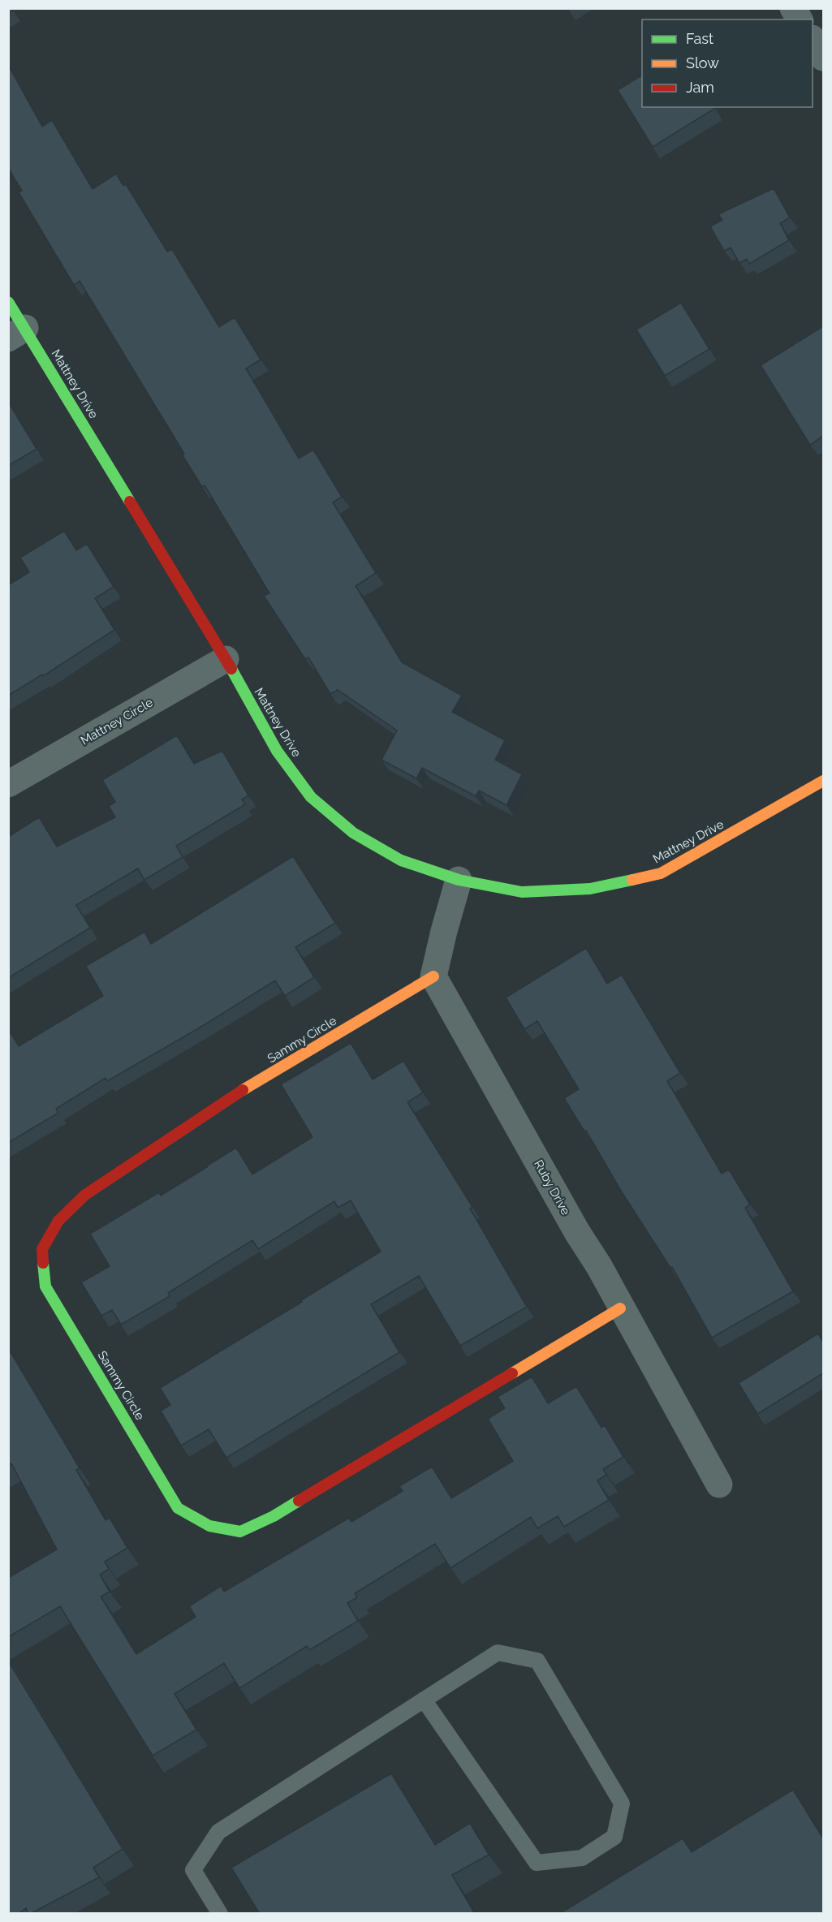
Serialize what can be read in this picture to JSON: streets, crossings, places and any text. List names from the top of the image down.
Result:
{
  "streets": {
    "street": [
      "Mattney Drive",
      "Mattney Circle",
      "Sammy Circle",
      "Ruby Drive"
    ]
  },
  "crossings": [
    ["Mattney Drive", "Mattney Circle"],
    ["Sammy Circle", "Ruby Drive"]
  ],
  "legend": ["Fast", "Slow", "Jam"]
}
